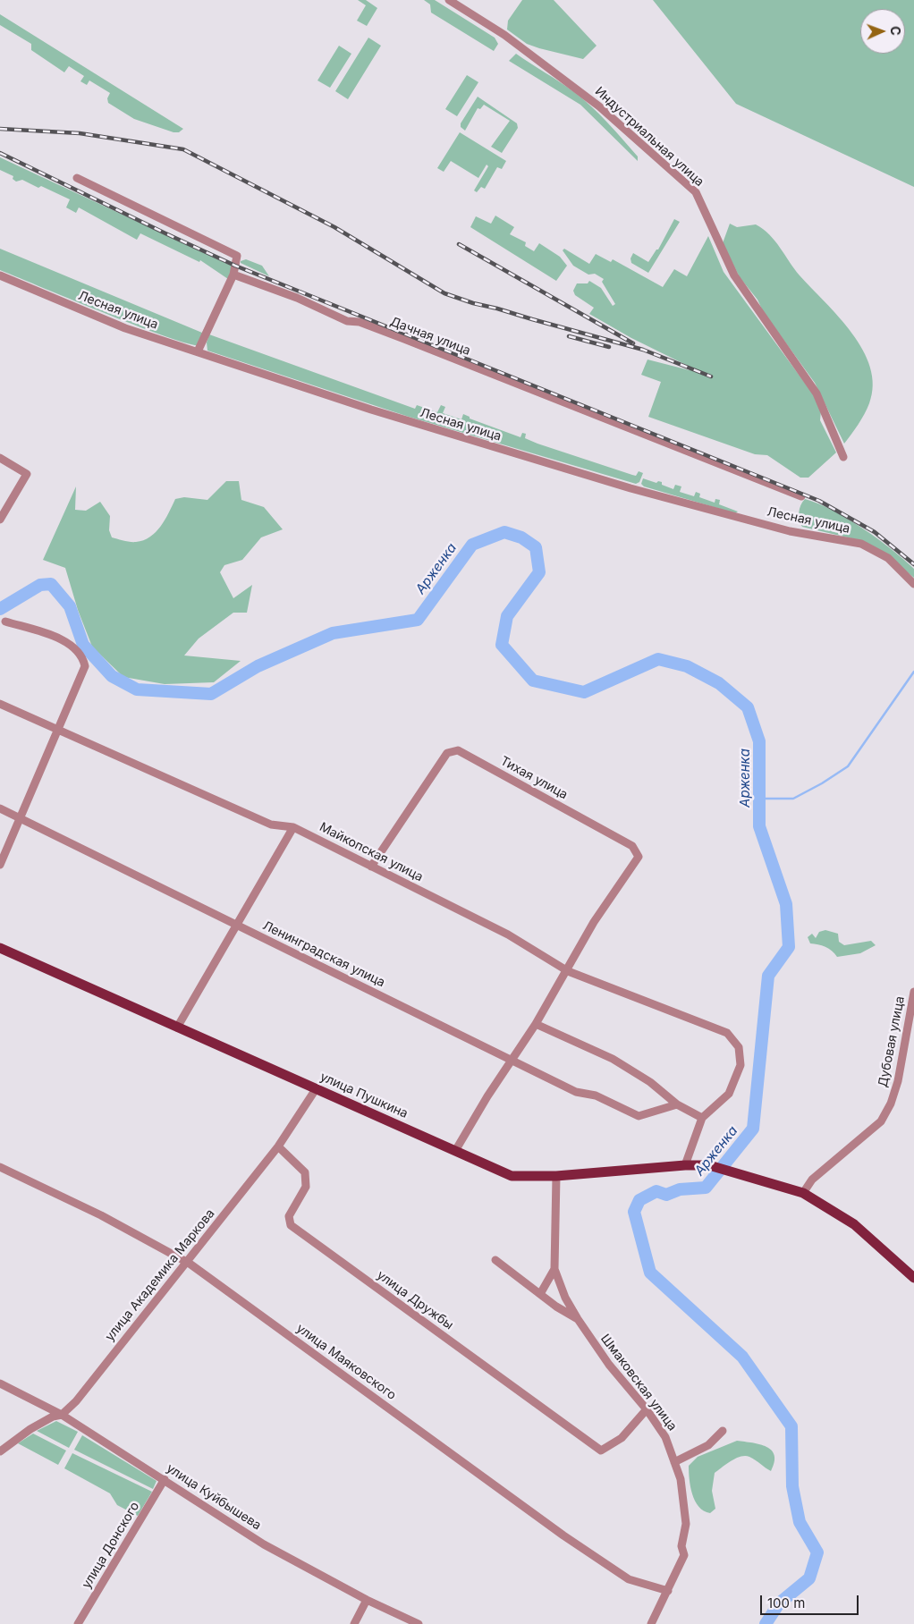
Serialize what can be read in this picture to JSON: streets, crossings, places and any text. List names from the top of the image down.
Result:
{
  "streets": {
    "main road": ["улица Пушкина"],
    "street": [
      "Индустриальная улица",
      "Лесная улица",
      "Дачная улица",
      "Тихая улица",
      "Майкопская улица",
      "Ленинградская улица",
      "Дубовая улица",
      "улица Академика Маркова",
      "улица Дружбы",
      "улица Маяковского",
      "Шмаковская улица",
      "улица Куйбышева",
      "улица Донского"
    ]
  },
  "crossings": [
    ["Тихая улица", "Майкопская улица"],
    ["Дубовая улица", "улица Пушкина"],
    ["улица Пушкина", "улица Академика Маркова"],
    ["улица Пушкина", "Шмаковская улица"],
    ["улица Академика Маркова", "улица Дружбы"],
    ["улица Академика Маркова", "улица Маяковского"],
    ["улица Академика Маркова", "улица Куйбышева"],
    ["улица Дружбы", "Шмаковская улица"],
    ["улица Маяковского", "Шмаковская улица"],
    ["улица Куйбышева", "улица Донского"]
  ],
  "water": ["Арженка"],
  "scale_bar": "100 m",
  "north": "right"
}
